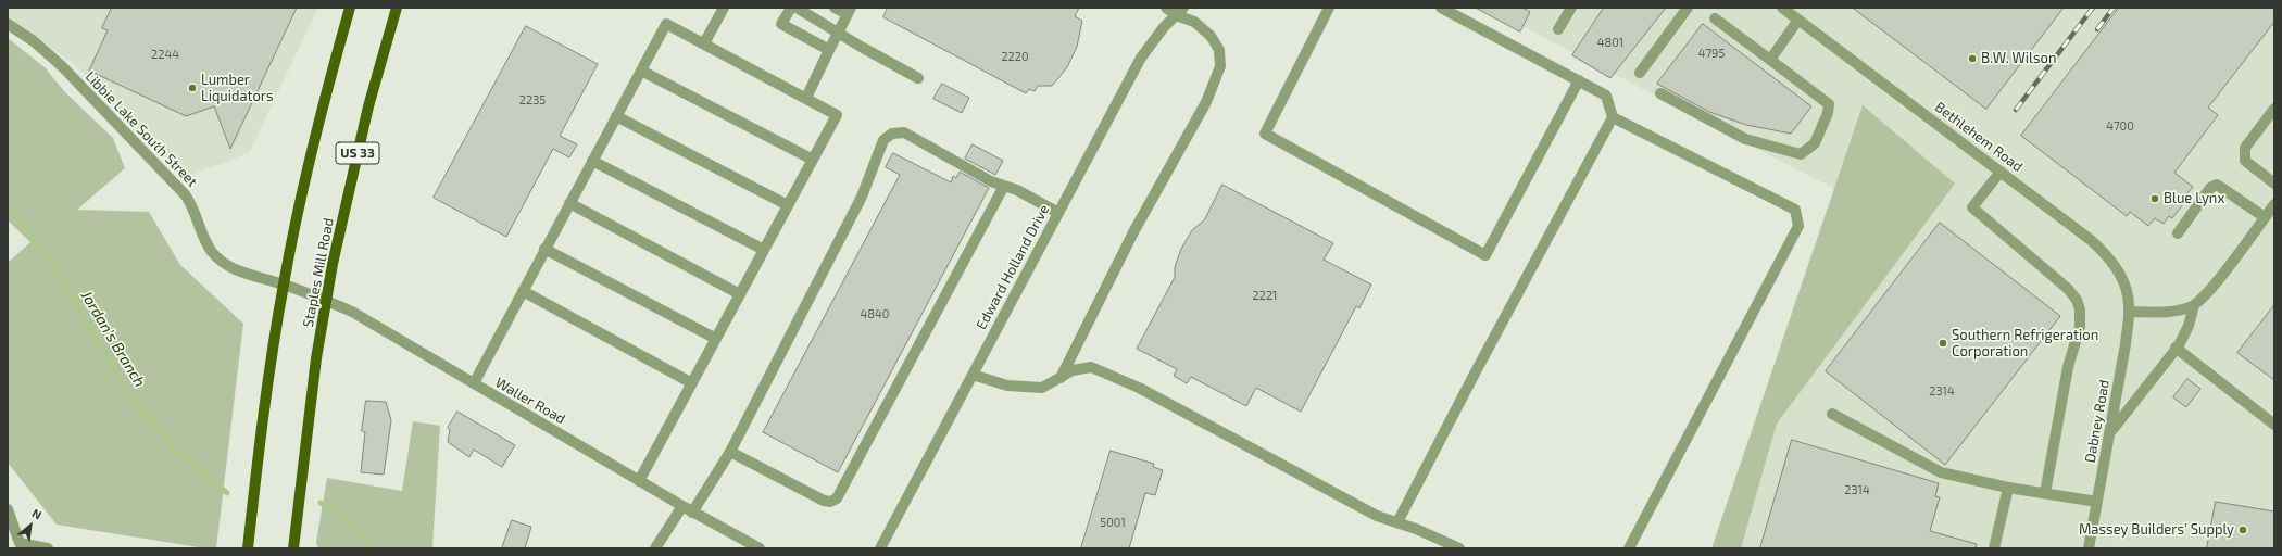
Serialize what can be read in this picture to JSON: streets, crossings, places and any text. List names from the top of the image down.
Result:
{
  "streets": {
    "main road": ["US 33", "Staples Mill Road"],
    "street": [
      "Libbie Lake South Street",
      "Bethlehem Road",
      "Edward Holland Drive",
      "Waller Road",
      "Dabney Road"
    ]
  },
  "crossings": [
    ["Libbie Lake South Street", "Waller Road"],
    ["Bethlehem Road", "Dabney Road"],
    ["Staples Mill Road", "Waller Road"]
  ],
  "water": ["Jordan's Branch"],
  "places": [
    "B.W. Wilson",
    "Lumber Liquidators",
    "Blue Lynx",
    "Southern Refrigeration Corporation",
    "Massey Builders' Supply"
  ],
  "house_numbers": [
    "4801",
    "4795",
    "2244",
    "2220",
    "2235",
    "4700",
    "2221",
    "4840",
    "2314",
    "2314",
    "5001"
  ],
  "north": "top right"
}
